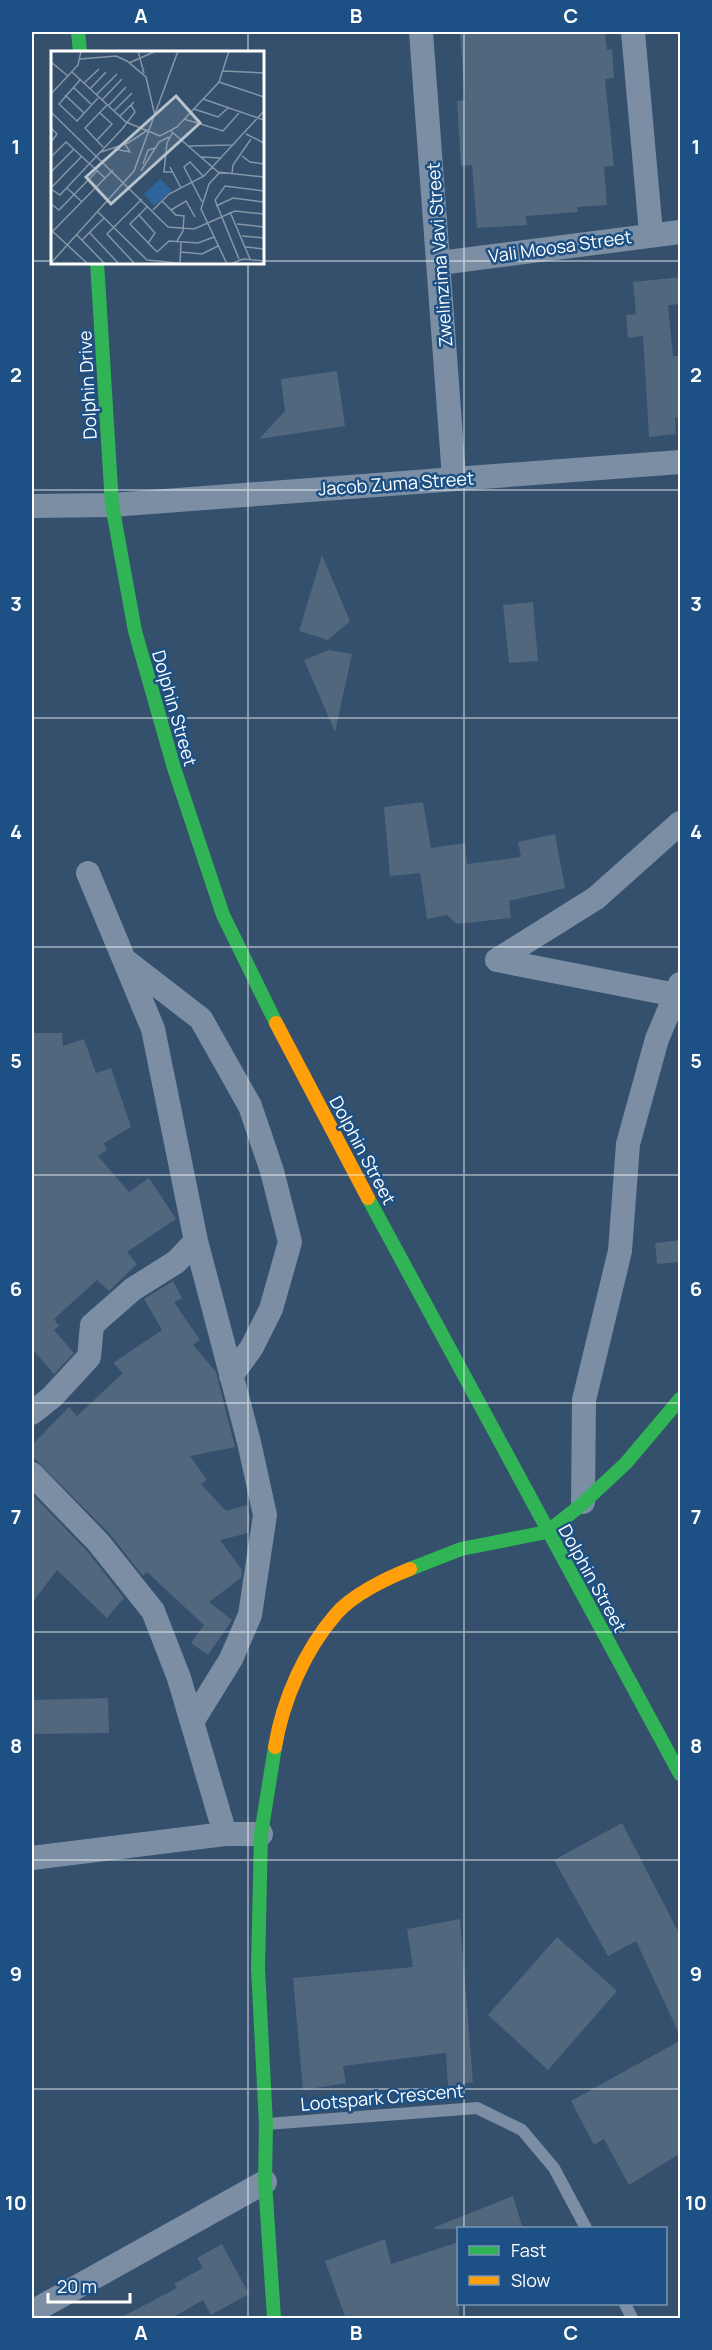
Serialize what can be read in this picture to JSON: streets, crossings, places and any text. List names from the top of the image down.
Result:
{
  "streets": {
    "street": [
      "Vali Moosa Street",
      "Zwelinzima Vavi Street",
      "Dolphin Drive",
      "Jacob Zuma Street",
      "Dolphin Street"
    ],
    "lane": ["Lootspark Crescent"]
  },
  "crossings": [
    ["Vali Moosa Street", "Zwelinzima Vavi Street"],
    ["Zwelinzima Vavi Street", "Jacob Zuma Street"],
    ["Dolphin Drive", "Jacob Zuma Street"],
    ["Dolphin Drive", "Dolphin Street"],
    ["Jacob Zuma Street", "Dolphin Street"]
  ],
  "legend": ["Fast", "Slow"],
  "scale_bar": "20 m",
  "grid": {
    "columns": ["A", "B", "C"],
    "rows": [
      "1",
      "2",
      "3",
      "4",
      "5",
      "6",
      "7",
      "8",
      "9",
      "10"
    ]
  }
}
